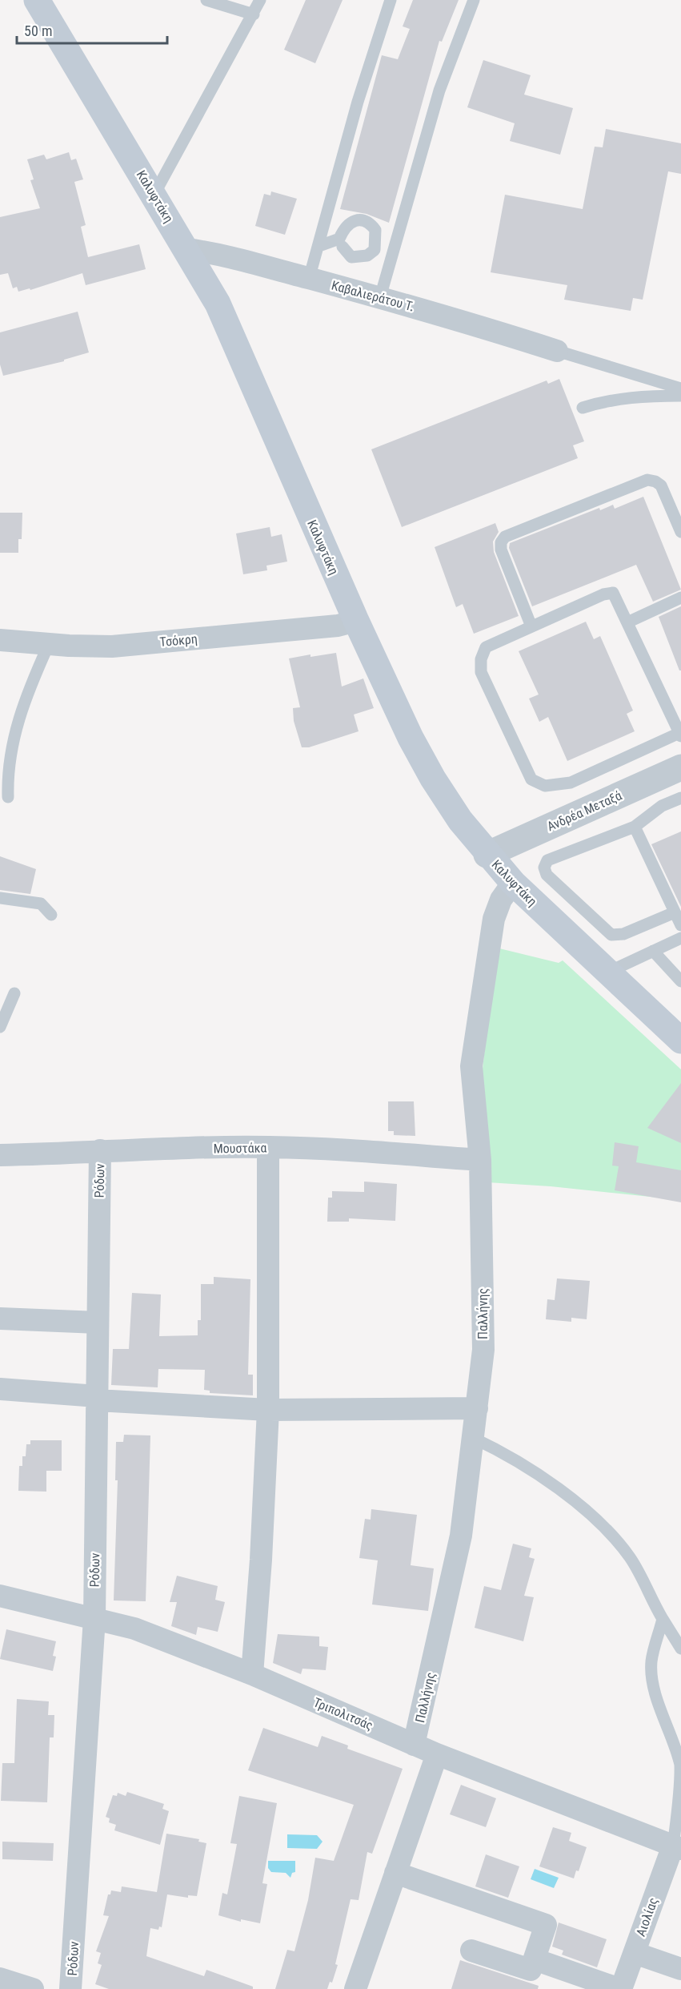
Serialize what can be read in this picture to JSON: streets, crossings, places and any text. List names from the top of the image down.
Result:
{
  "streets": {
    "main road": ["Καλυφτάκη"],
    "street": [
      "Καβαλιεράτου Τ.",
      "Τσόκρη",
      "Ανδρέα Μεταξά",
      "Μουστάκα",
      "Ρόδων",
      "Παλλήνης",
      "Τριπολιτσάς",
      "Αιολίας"
    ]
  },
  "crossings": [
    ["Καλυφτάκη", "Καβαλιεράτου Τ."],
    ["Καλυφτάκη", "Τσόκρη"],
    ["Καλυφτάκη", "Ανδρέα Μεταξά"],
    ["Καλυφτάκη", "Παλλήνης"],
    ["Μουστάκα", "Ρόδων"],
    ["Μουστάκα", "Παλλήνης"],
    ["Ρόδων", "Τριπολιτσάς"],
    ["Παλλήνης", "Τριπολιτσάς"],
    ["Τριπολιτσάς", "Αιολίας"]
  ],
  "scale_bar": "50 m"
}
